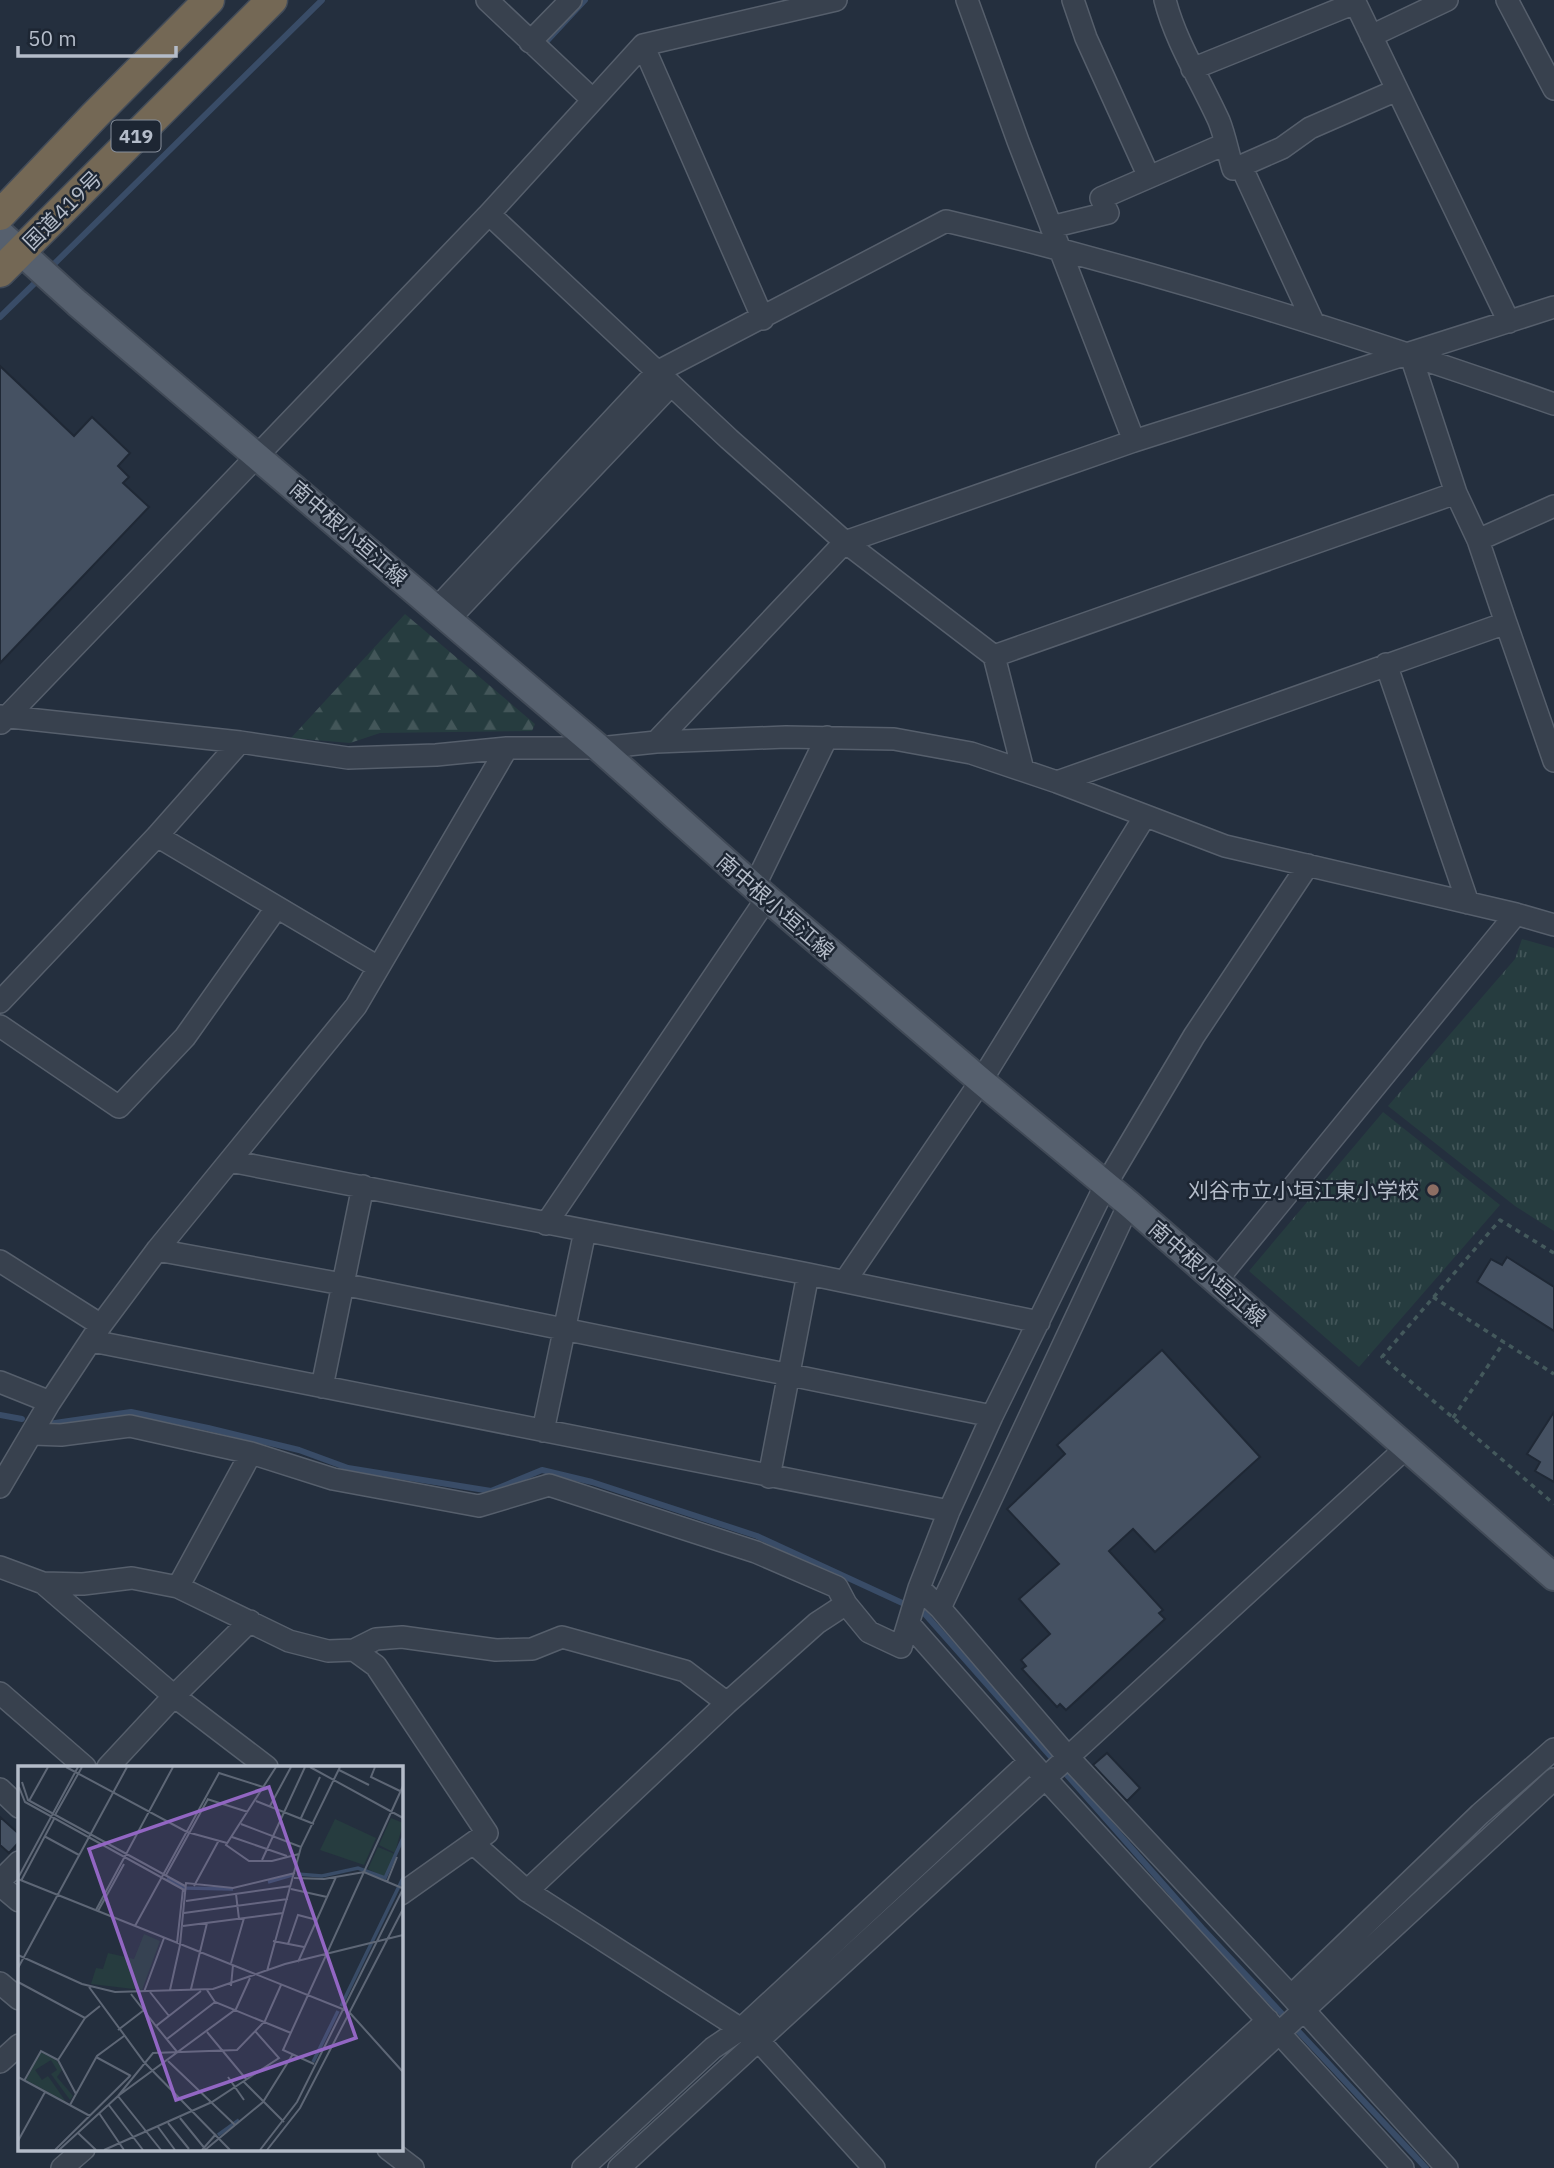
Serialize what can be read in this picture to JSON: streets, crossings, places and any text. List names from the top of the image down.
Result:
{
  "streets": {
    "highway": ["419", "国道419号"],
    "main road": ["南中根小垣江線"]
  },
  "crossings": [
    ["国道419号", "南中根小垣江線"]
  ],
  "places": ["刈谷市立小垣江東小学校"],
  "scale_bar": "50 m"
}
